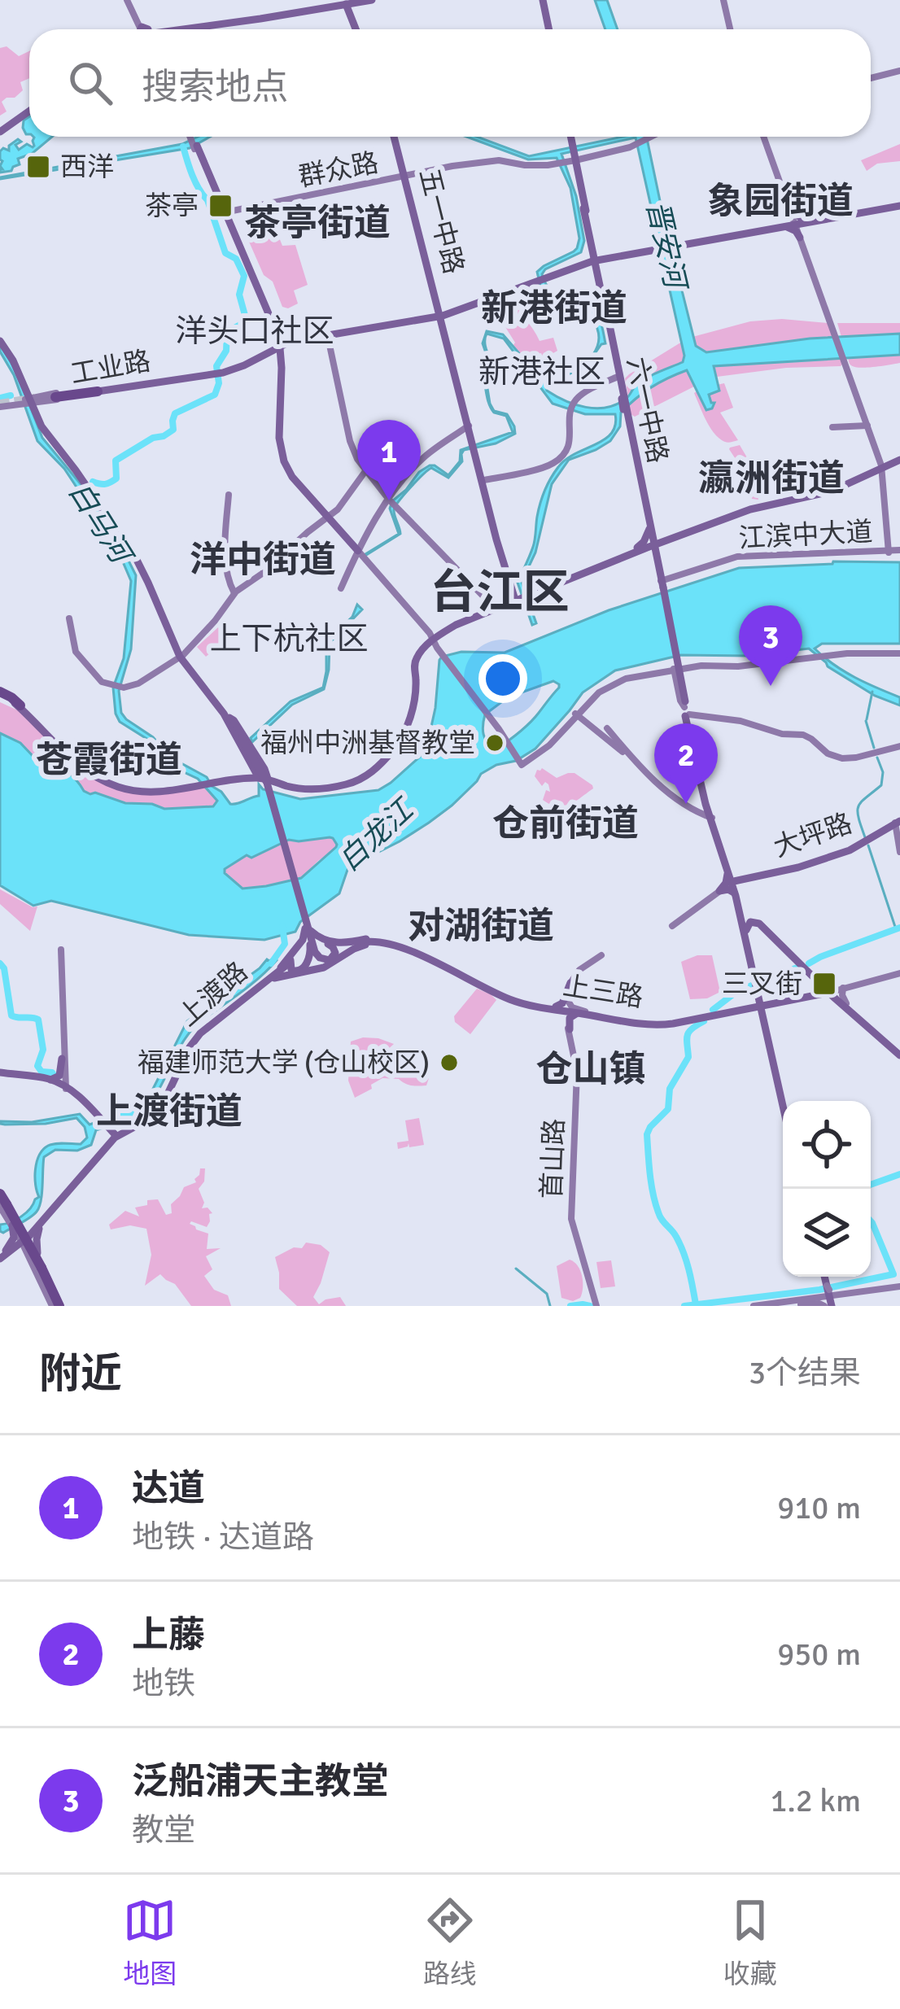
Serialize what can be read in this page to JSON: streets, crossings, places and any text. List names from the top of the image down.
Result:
{
  "streets": {
    "main road": [
      "群众路",
      "五一中路",
      "工业路",
      "六一中路",
      "江滨中大道",
      "大坪路",
      "上三路",
      "上渡路",
      "首山路"
    ]
  },
  "crossings": [
    ["群众路", "五一中路"],
    ["群众路", "六一中路"],
    ["五一中路", "工业路"],
    ["工业路", "六一中路"],
    ["六一中路", "江滨中大道"],
    ["上三路", "首山路"]
  ],
  "districts": [
    "象园街道",
    "茶亭街道",
    "新港街道",
    "洋头口社区",
    "新港社区",
    "瀛洲街道",
    "洋中街道",
    "台江区",
    "上下杭社区",
    "苍霞街道",
    "仓前街道",
    "对湖街道",
    "仓山镇",
    "上渡街道"
  ],
  "water": ["晋安河", "白马河", "白龙江"],
  "places": {
    "transit": ["西洋", "茶亭", "三叉街"],
    "other": ["福州中洲基督教堂", "福建师范大学 (仓山校区)"]
  },
  "page": {
    "search": "搜索地点",
    "pins": ["1", "3", "2"],
    "heading": ["附近", "3个结果"],
    "list": [
      {
        "mark": "1",
        "name": "达道",
        "note": "地铁 · 达道路",
        "value": "910 m"
      },
      {
        "mark": "2",
        "name": "上藤",
        "note": "地铁",
        "value": "950 m"
      },
      {
        "mark": "3",
        "name": "泛船浦天主教堂",
        "note": "教堂",
        "value": "1.2 km"
      }
    ],
    "nav": ["地图", "路线", "收藏"]
  }
}
